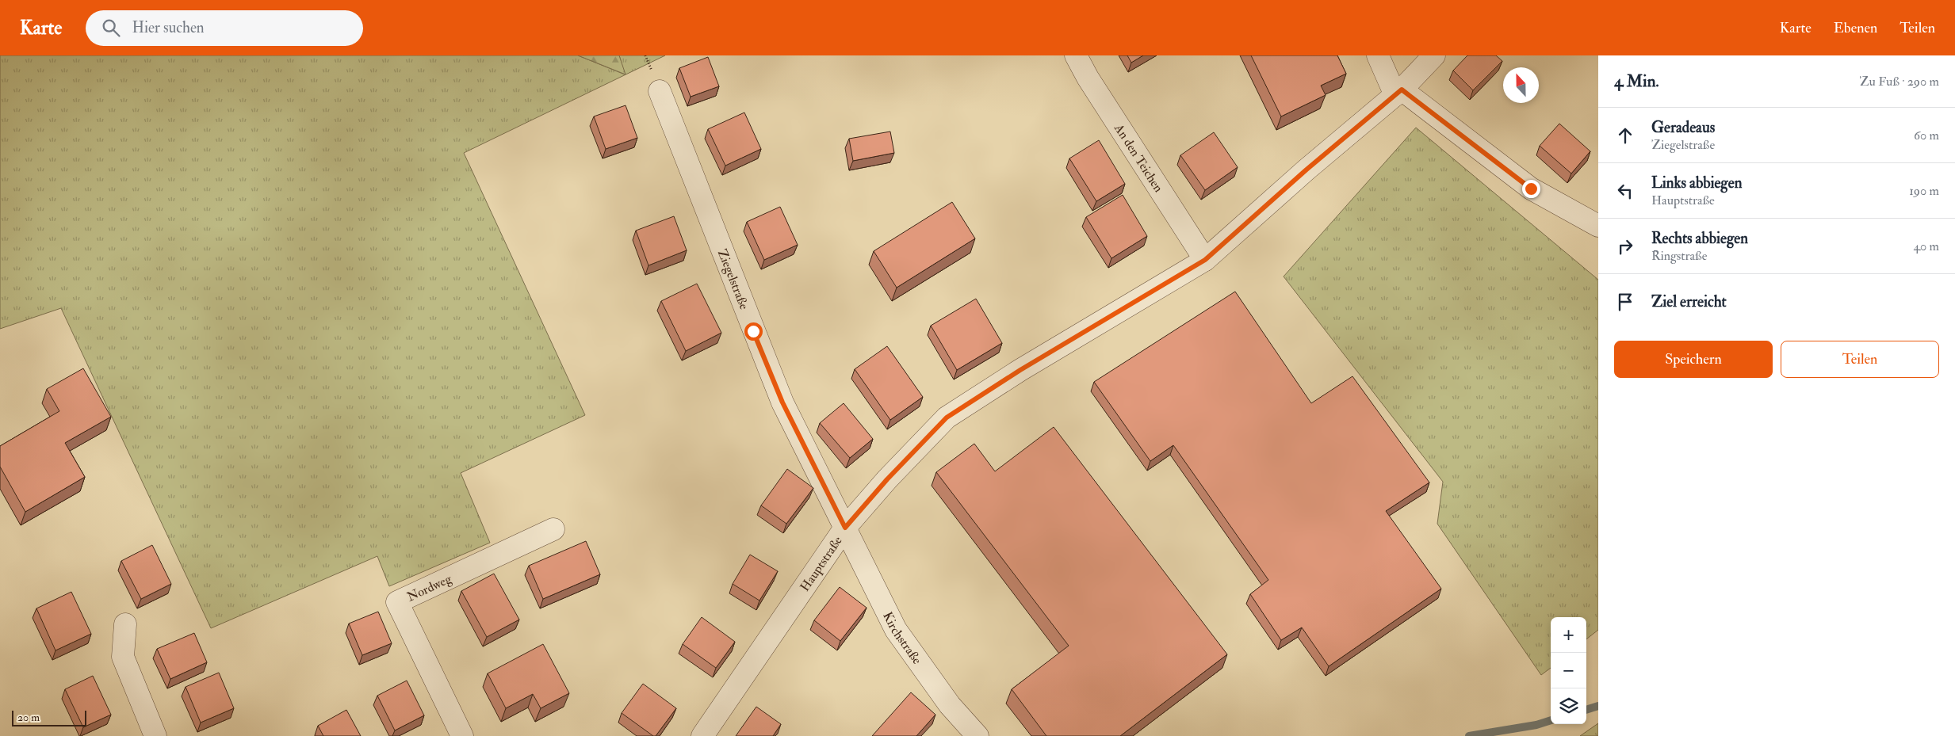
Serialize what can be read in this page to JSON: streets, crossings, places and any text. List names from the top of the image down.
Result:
{
  "streets": {
    "street": [
      "An den Teichen",
      "Ziegelstraße",
      "Hauptstraße",
      "Nordweg",
      "Kirchstraße"
    ]
  },
  "crossings": [
    ["An den Teichen", "Hauptstraße"],
    ["Ziegelstraße", "Hauptstraße"],
    ["Ziegelstraße", "Kirchstraße"],
    ["Hauptstraße", "Kirchstraße"]
  ],
  "scale_bar": "20 m",
  "north": "top",
  "page": {
    "header": "Karte",
    "search": "Hier suchen",
    "nav": ["Karte", "Ebenen", "Teilen"],
    "heading": ["4 Min.", "Zu Fuß · 290 m"],
    "list": [
      ["Geradeaus", "Ziegelstraße", "60 m"],
      ["Links abbiegen", "Hauptstraße", "190 m"],
      ["Rechts abbiegen", "Ringstraße", "40 m"],
      "Ziel erreicht"
    ],
    "buttons": ["Speichern", "Teilen"],
    "map_buttons": ["+", "−"],
    "scale": "20 m"
  }
}
